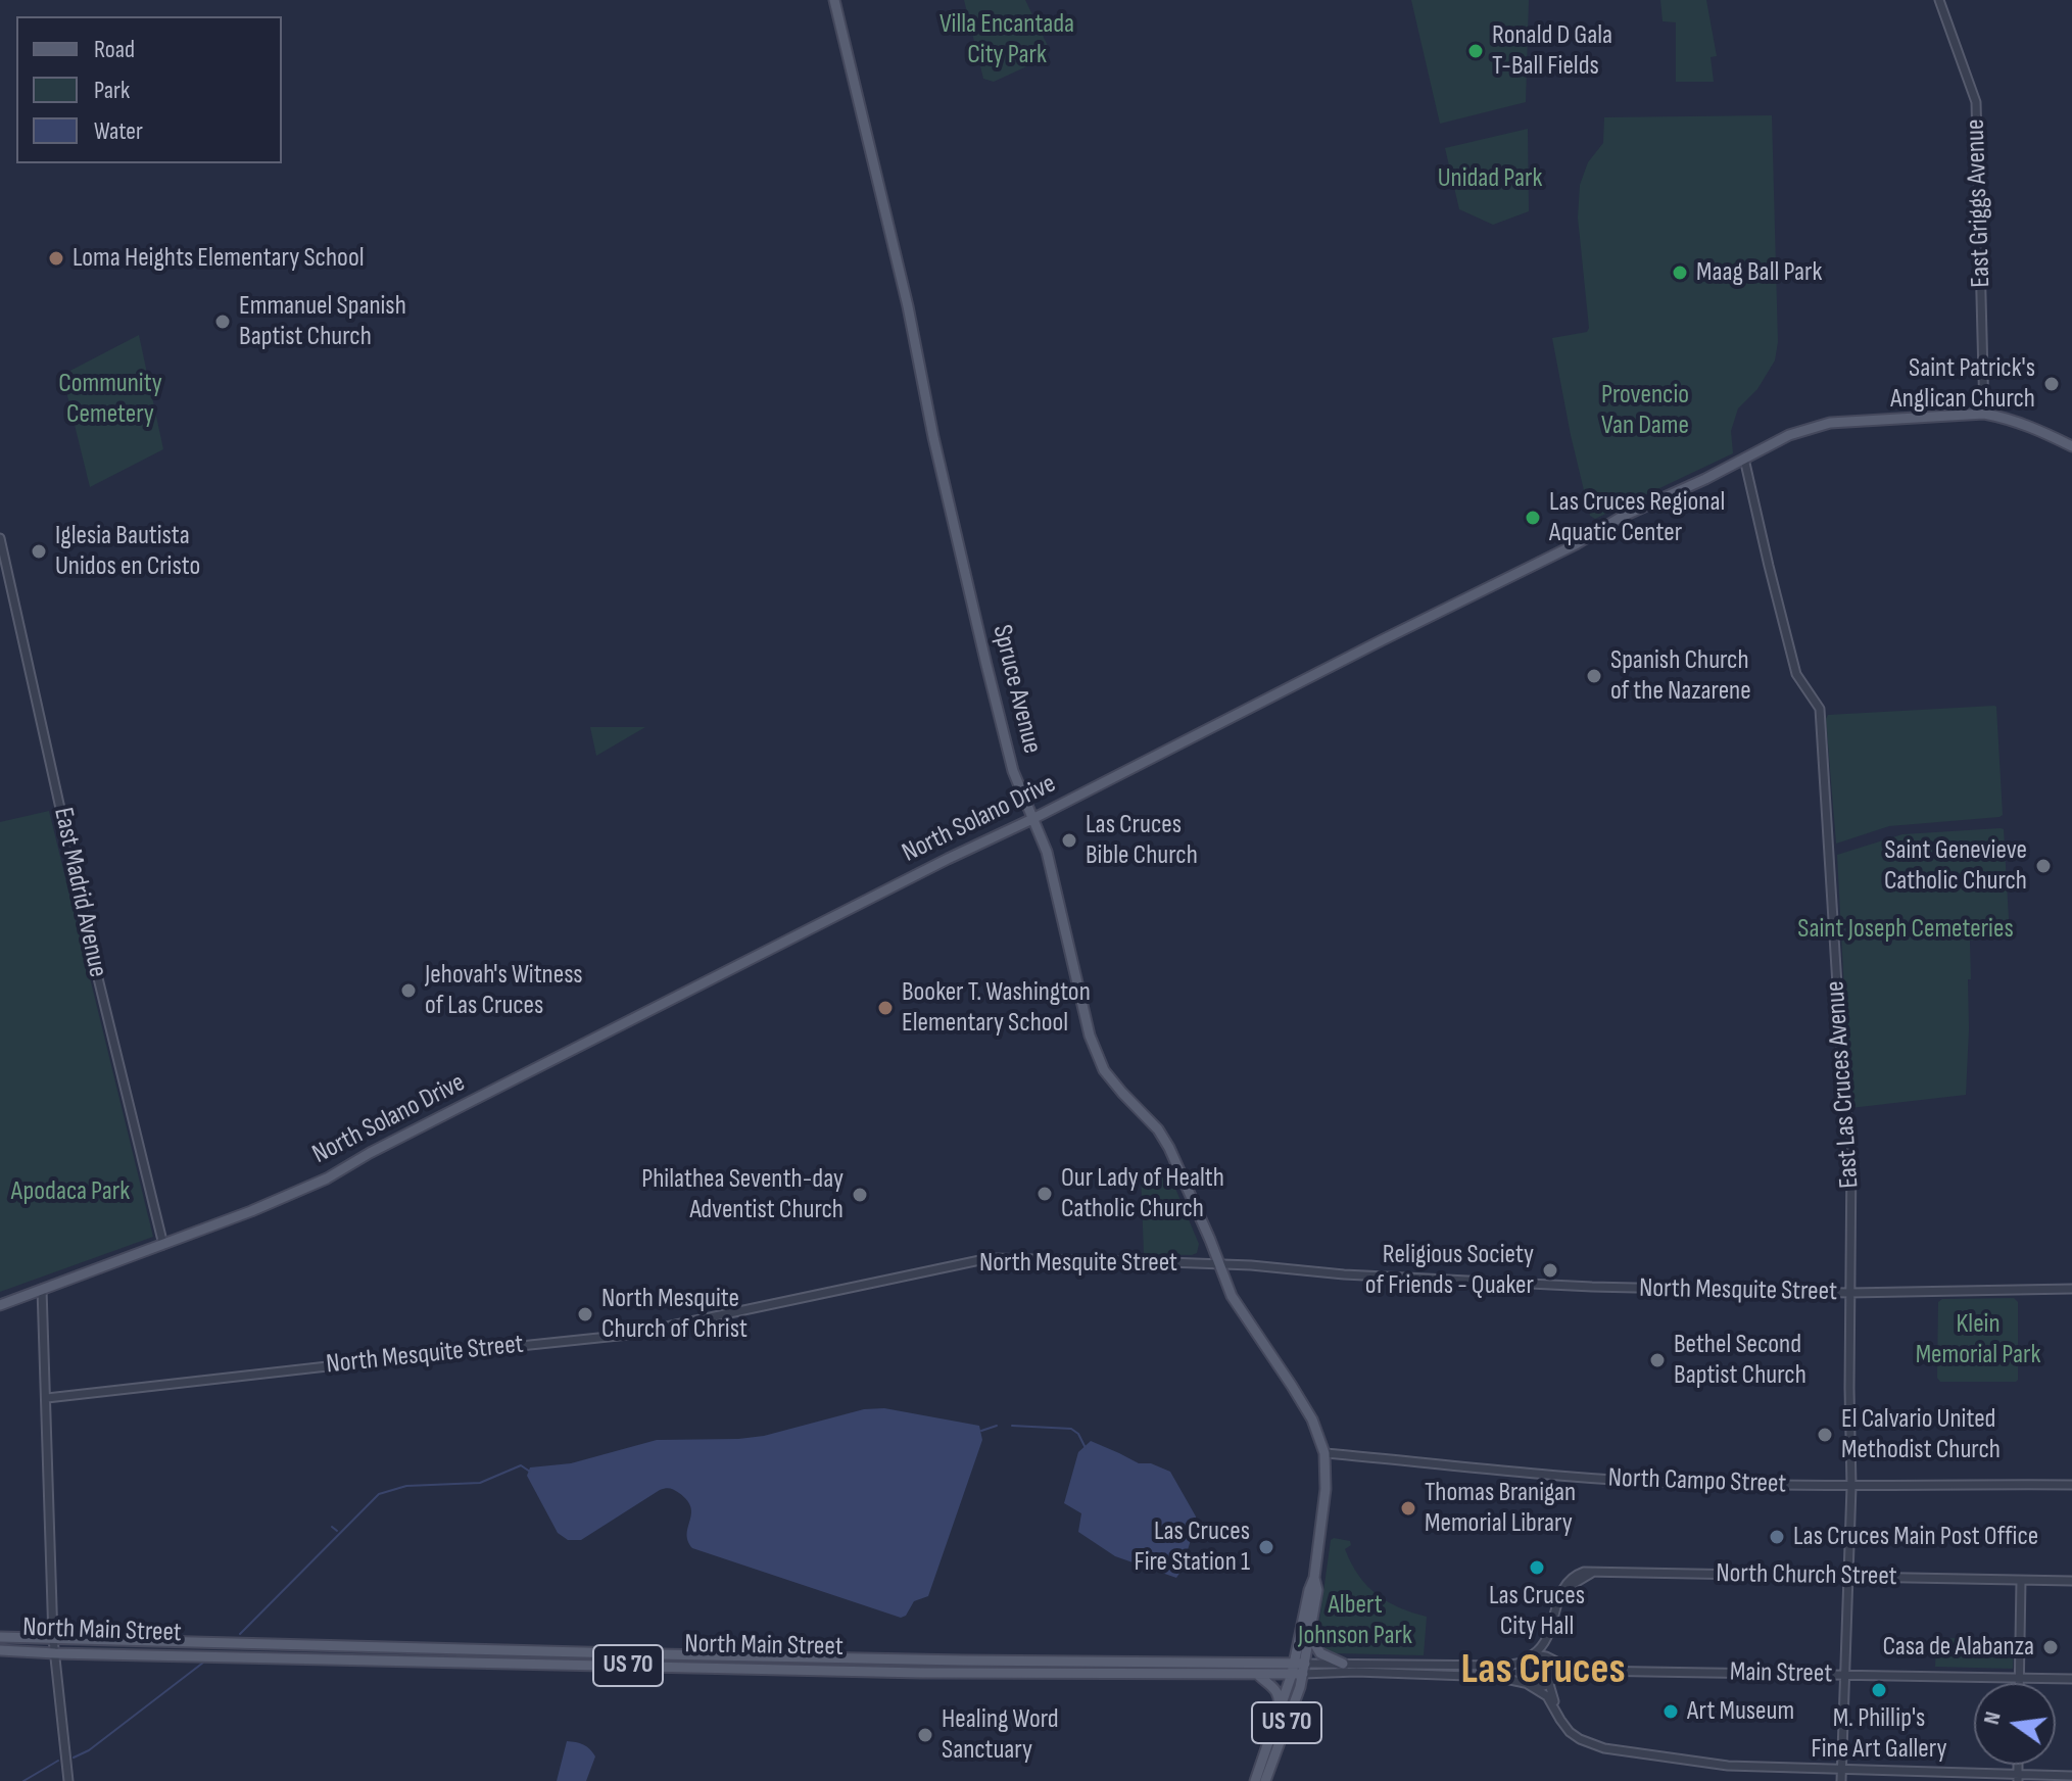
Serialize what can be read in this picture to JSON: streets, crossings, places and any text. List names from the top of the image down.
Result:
{
  "streets": {
    "main road": [
      "Spruce Avenue",
      "North Solano Drive",
      "North Main Street",
      "US 70"
    ],
    "street": [
      "East Griggs Avenue",
      "East Madrid Avenue",
      "East Las Cruces Avenue",
      "North Mesquite Street",
      "North Campo Street",
      "North Church Street",
      "Main Street"
    ]
  },
  "crossings": [
    ["East Griggs Avenue", "North Solano Drive"],
    ["Spruce Avenue", "North Solano Drive"],
    ["Spruce Avenue", "North Mesquite Street"],
    ["Spruce Avenue", "North Campo Street"],
    ["North Solano Drive", "East Madrid Avenue"],
    ["North Solano Drive", "East Las Cruces Avenue"],
    ["East Las Cruces Avenue", "North Mesquite Street"],
    ["East Las Cruces Avenue", "North Campo Street"],
    ["East Las Cruces Avenue", "North Church Street"],
    ["East Las Cruces Avenue", "Main Street"],
    ["North Main Street", "US 70"],
    ["North Main Street", "Main Street"]
  ],
  "districts": ["Las Cruces"],
  "parks": [
    "Villa Encantada City Park",
    "Unidad Park",
    "Community Cemetery",
    "Provencio Van Dame",
    "Saint Joseph Cemeteries",
    "Apodaca Park",
    "Klein Memorial Park",
    "Albert Johnson Park"
  ],
  "places": [
    "Ronald D Gala T-Ball Fields",
    "Loma Heights Elementary School",
    "Maag Ball Park",
    "Emmanuel Spanish Baptist Church",
    "Saint Patrick's Anglican Church",
    "Las Cruces Regional Aquatic Center",
    "Iglesia Bautista Unidos en Cristo",
    "Spanish Church of the Nazarene",
    "Las Cruces Bible Church",
    "Saint Genevieve Catholic Church",
    "Jehovah's Witness of Las Cruces",
    "Booker T. Washington Elementary School",
    "Our Lady of Health Catholic Church",
    "Philathea Seventh-day Adventist Church",
    "Religious Society of Friends - Quaker",
    "North Mesquite Church of Christ",
    "Bethel Second Baptist Church",
    "El Calvario United Methodist Church",
    "Thomas Branigan Memorial Library",
    "Las Cruces Main Post Office",
    "Las Cruces Fire Station 1",
    "Las Cruces City Hall",
    "Casa de Alabanza",
    "M. Phillip's Fine Art Gallery",
    "Art Museum",
    "Healing Word Sanctuary"
  ],
  "legend": ["Road", "Park", "Water"],
  "north": "left"
}
